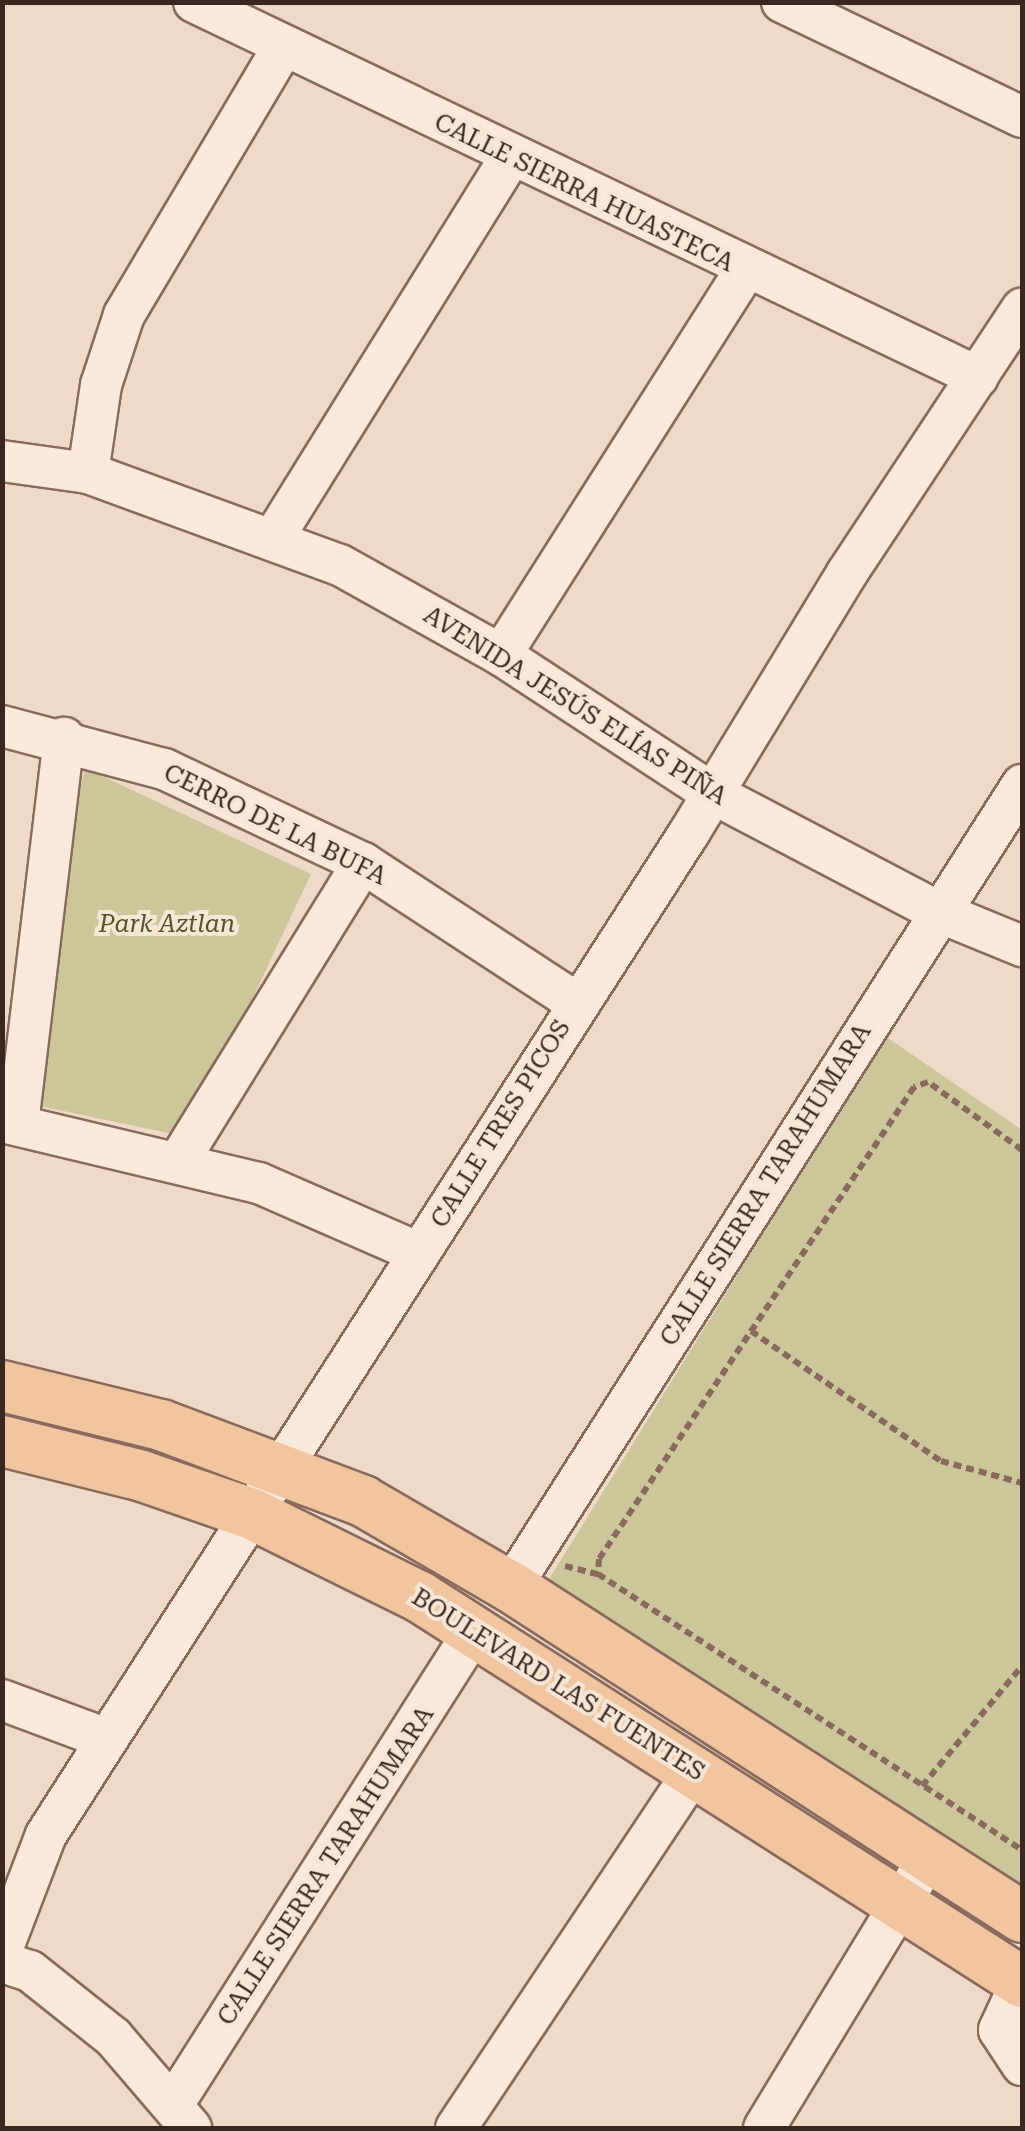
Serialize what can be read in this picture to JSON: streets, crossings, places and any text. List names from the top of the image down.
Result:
{
  "streets": {
    "main road": ["BOULEVARD LAS FUENTES"],
    "street": [
      "CALLE SIERRA HUASTECA",
      "AVENIDA JESÚS ELÍAS PIÑA",
      "CERRO DE LA BUFA",
      "CALLE TRES PICOS",
      "CALLE SIERRA TARAHUMARA"
    ]
  },
  "crossings": [
    ["CALLE SIERRA HUASTECA", "CALLE TRES PICOS"],
    ["AVENIDA JESÚS ELÍAS PIÑA", "CALLE TRES PICOS"],
    ["AVENIDA JESÚS ELÍAS PIÑA", "CALLE SIERRA TARAHUMARA"],
    ["CERRO DE LA BUFA", "CALLE TRES PICOS"],
    ["CALLE TRES PICOS", "BOULEVARD LAS FUENTES"],
    ["CALLE SIERRA TARAHUMARA", "BOULEVARD LAS FUENTES"]
  ],
  "parks": ["Park Aztlan"]
}
